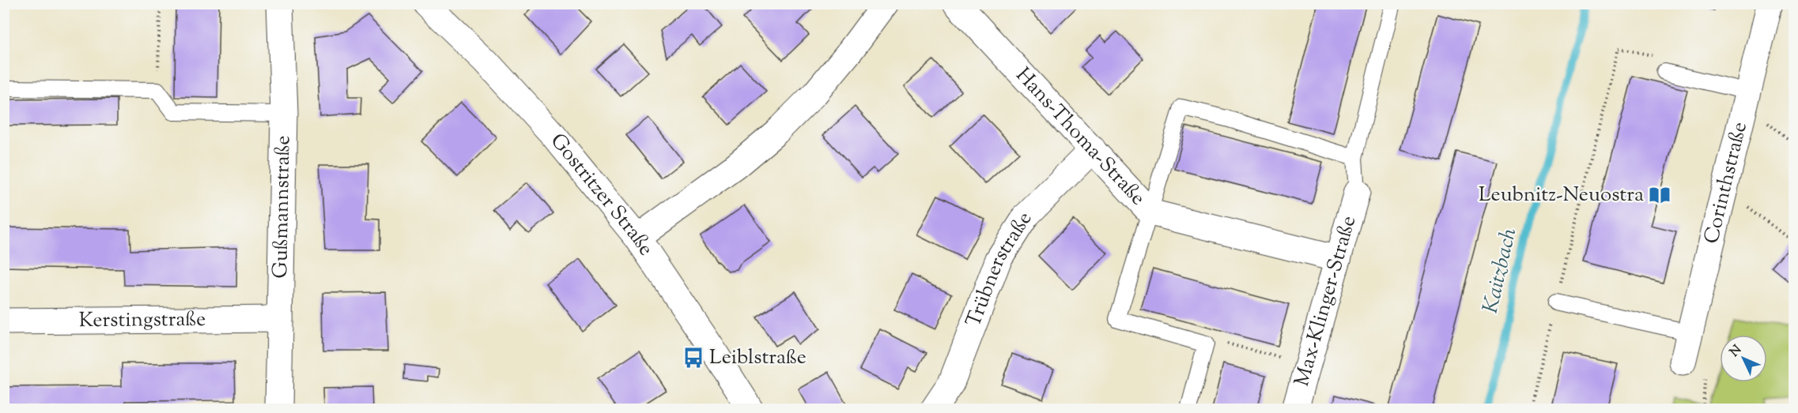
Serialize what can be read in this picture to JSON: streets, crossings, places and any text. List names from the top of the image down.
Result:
{
  "streets": {
    "street": [
      "Hans-Thoma-Straße",
      "Corinthstraße",
      "Gostritzer Straße",
      "Gußmannstraße",
      "Trübnerstraße",
      "Max-Klinger-Straße",
      "Kerstingstraße"
    ]
  },
  "crossings": [
    ["Hans-Thoma-Straße", "Trübnerstraße"],
    ["Hans-Thoma-Straße", "Max-Klinger-Straße"],
    ["Gußmannstraße", "Kerstingstraße"]
  ],
  "water": ["Kaitzbach"],
  "places": {
    "library": ["Leubnitz-Neuostra"],
    "bus stop": ["Leiblstraße"]
  },
  "north": "top left"
}
